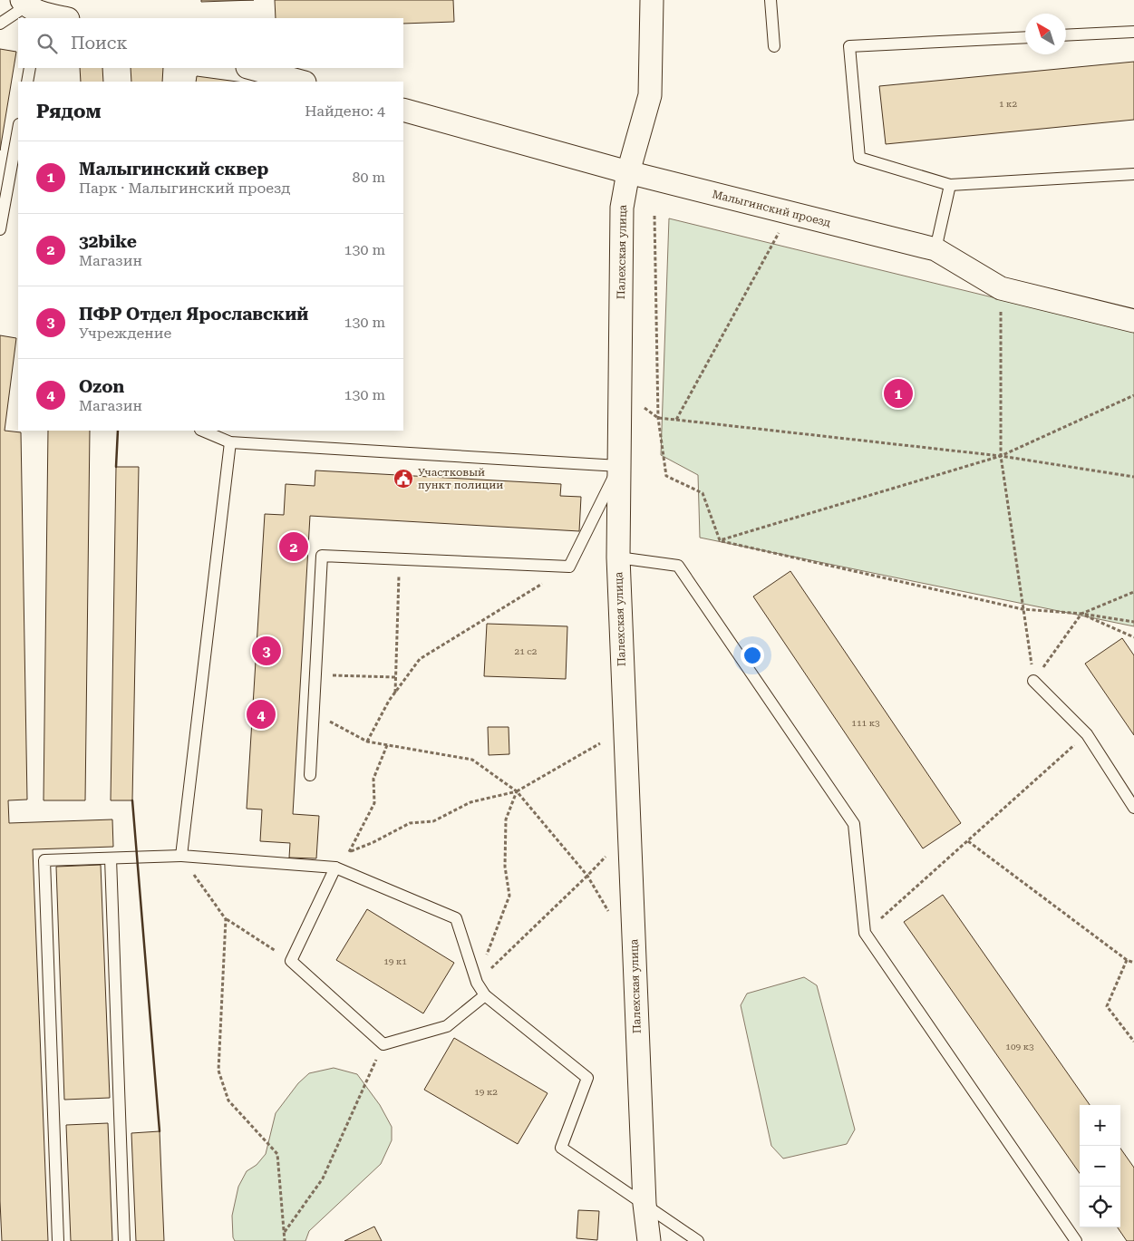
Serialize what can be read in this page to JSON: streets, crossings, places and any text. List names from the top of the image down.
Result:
{
  "streets": {
    "street": ["Малыгинский проезд", "Палехская улица"]
  },
  "crossings": [
    ["Малыгинский проезд", "Палехская улица"]
  ],
  "places": {
    "public building": ["Участковый пункт полиции"]
  },
  "house_numbers": [
    "1 к2",
    "21 с2",
    "111 к3",
    "19 к1",
    "109 к3",
    "19 к2"
  ],
  "north": "top left",
  "page": {
    "search": "Поиск",
    "heading": ["Рядом", "Найдено: 4"],
    "list": [
      {
        "mark": "1",
        "name": "Малыгинский сквер",
        "note": "Парк · Малыгинский проезд",
        "value": "80 m"
      },
      {
        "mark": "2",
        "name": "32bike",
        "note": "Магазин",
        "value": "130 m"
      },
      {
        "mark": "3",
        "name": "ПФР Отдел Ярославский",
        "note": "Учреждение",
        "value": "130 m"
      },
      {
        "mark": "4",
        "name": "Ozon",
        "note": "Магазин",
        "value": "130 m"
      }
    ],
    "pins": [
      "1",
      "2",
      "3",
      "4"
    ],
    "map_buttons": ["+", "−"]
  }
}
